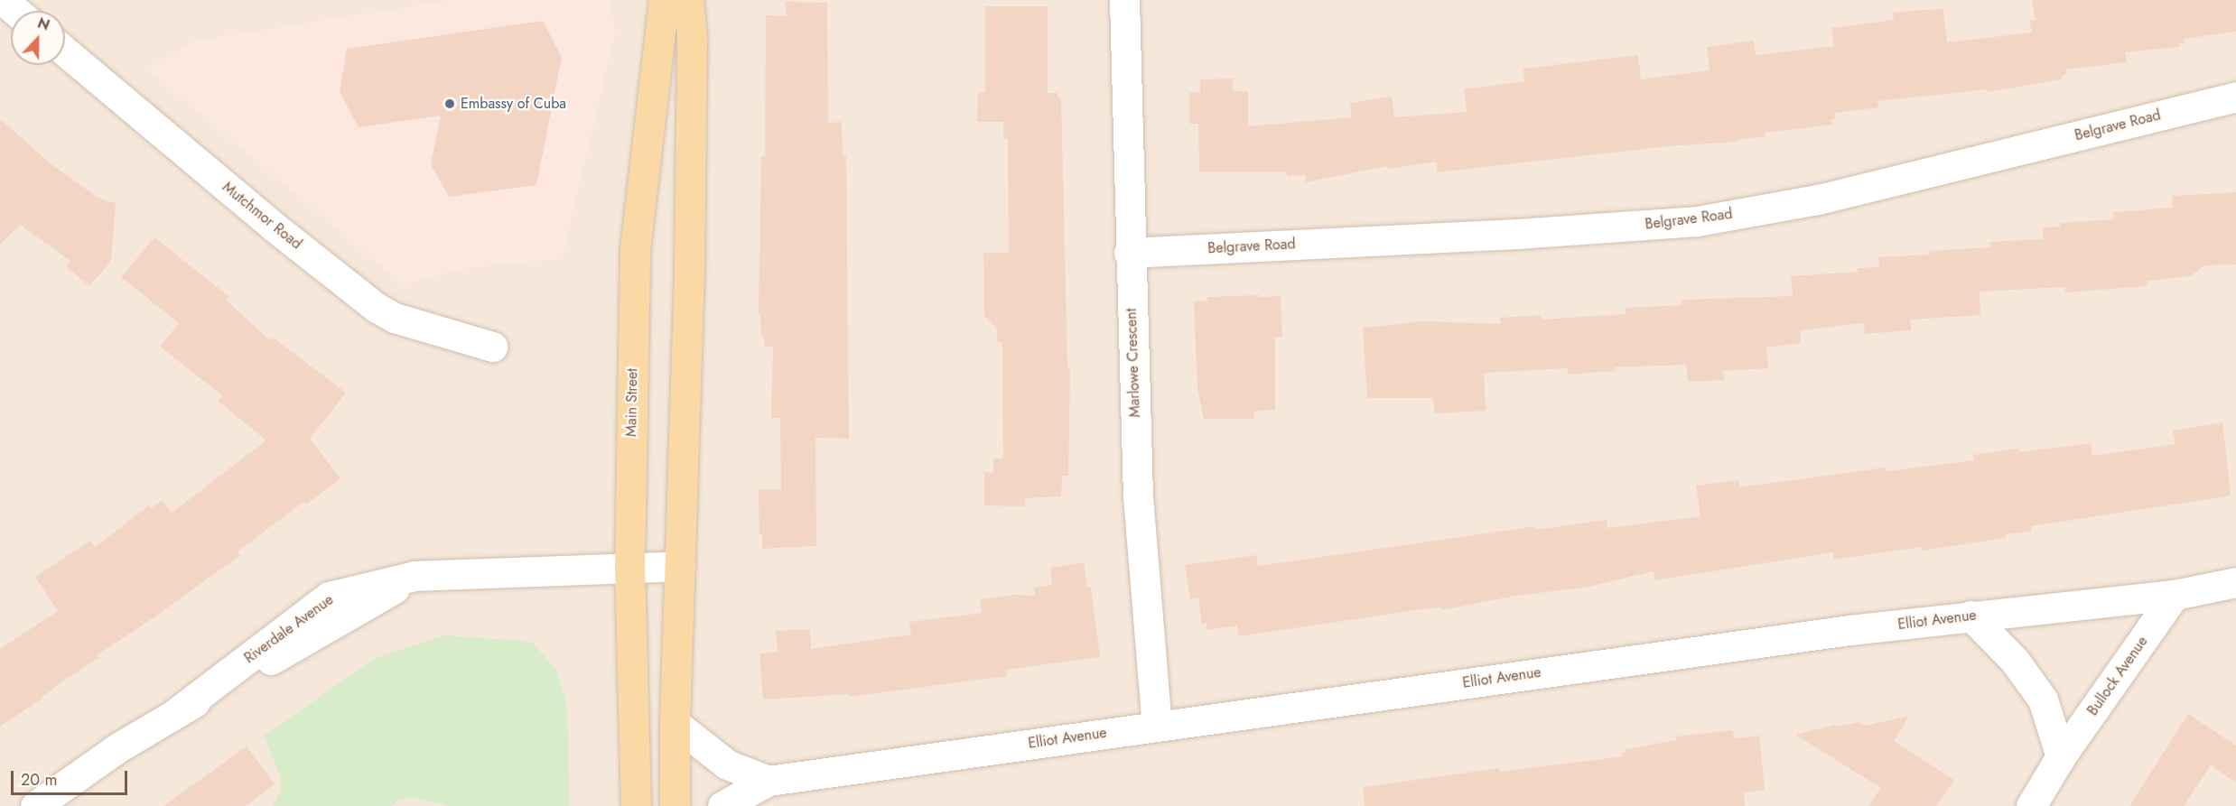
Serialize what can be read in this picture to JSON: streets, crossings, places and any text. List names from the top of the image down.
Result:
{
  "streets": {
    "main road": ["Main Street"],
    "street": [
      "Belgrave Road",
      "Mutchmor Road",
      "Marlowe Crescent",
      "Elliot Avenue",
      "Riverdale Avenue",
      "Bullock Avenue"
    ]
  },
  "crossings": [
    ["Belgrave Road", "Marlowe Crescent"],
    ["Marlowe Crescent", "Elliot Avenue"],
    ["Main Street", "Riverdale Avenue"],
    ["Elliot Avenue", "Bullock Avenue"]
  ],
  "places": ["Embassy of Cuba"],
  "scale_bar": "20 m",
  "north": "top"
}
